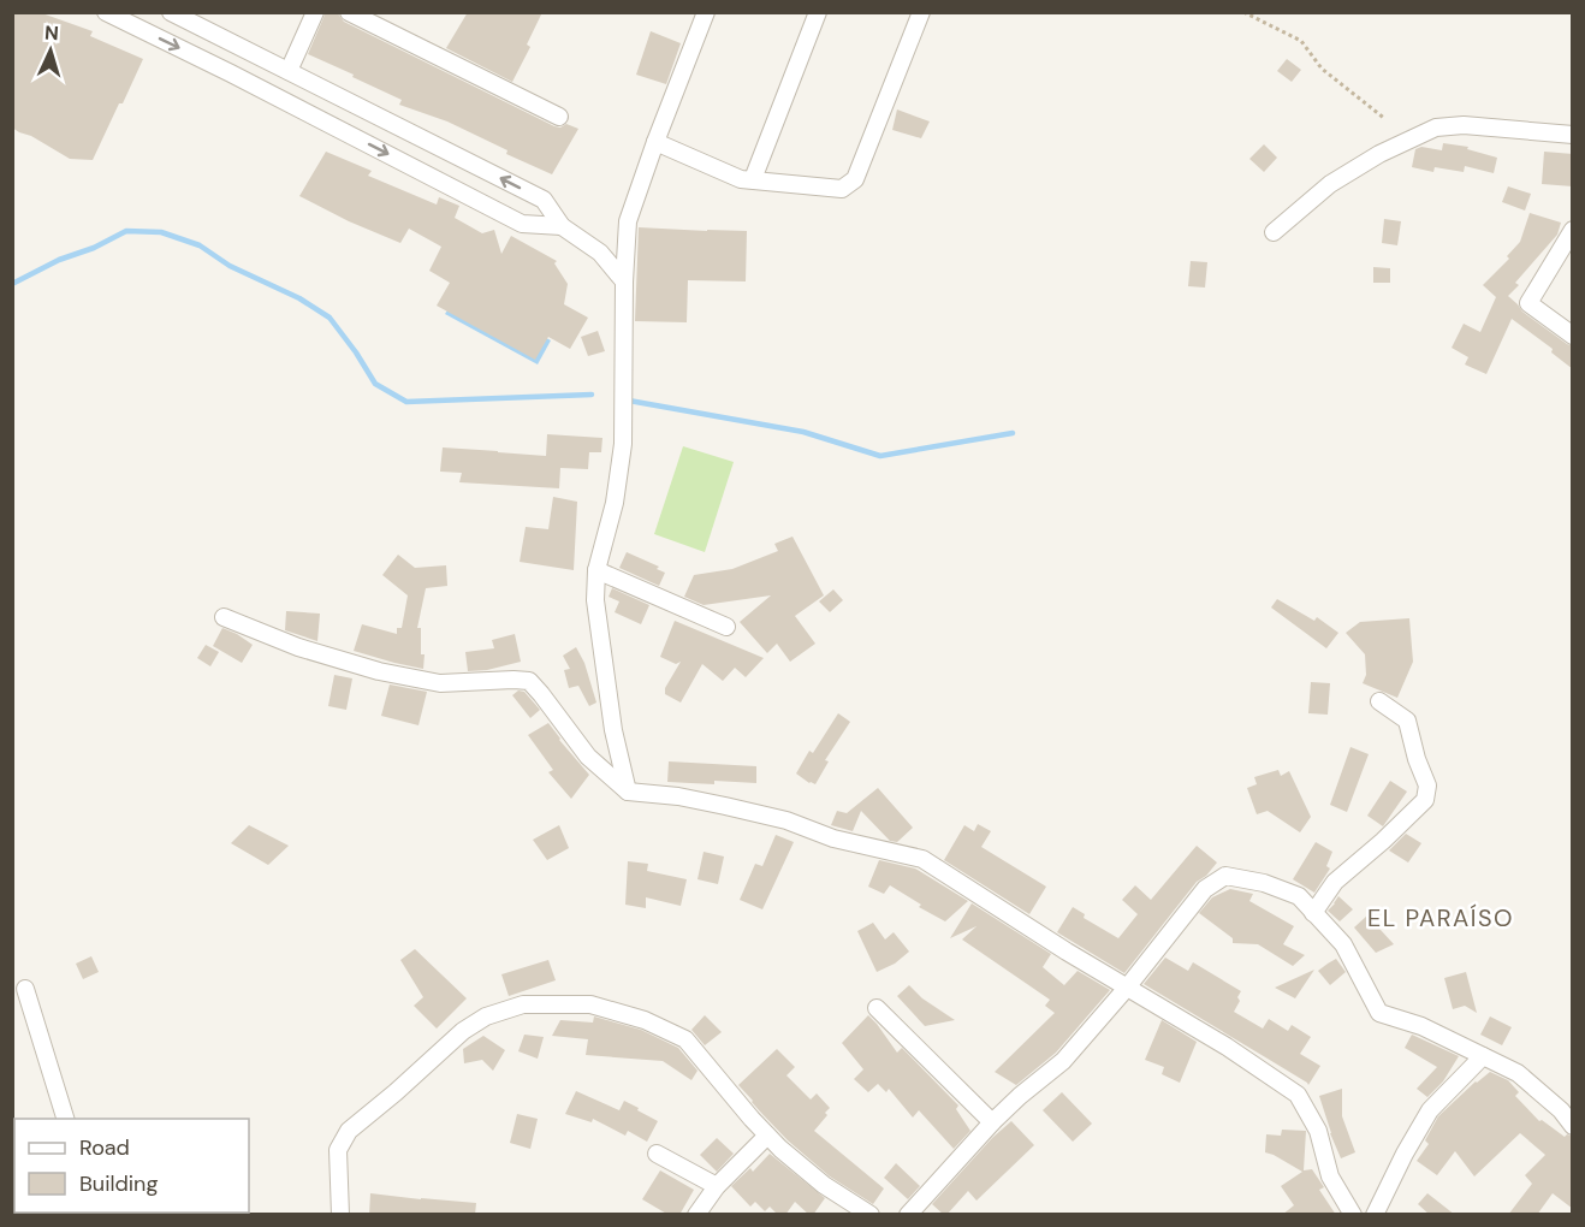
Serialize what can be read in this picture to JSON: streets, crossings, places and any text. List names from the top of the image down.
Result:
{
  "districts": ["EL PARAÍSO"],
  "legend": ["Road", "Building"],
  "north": "top"
}
